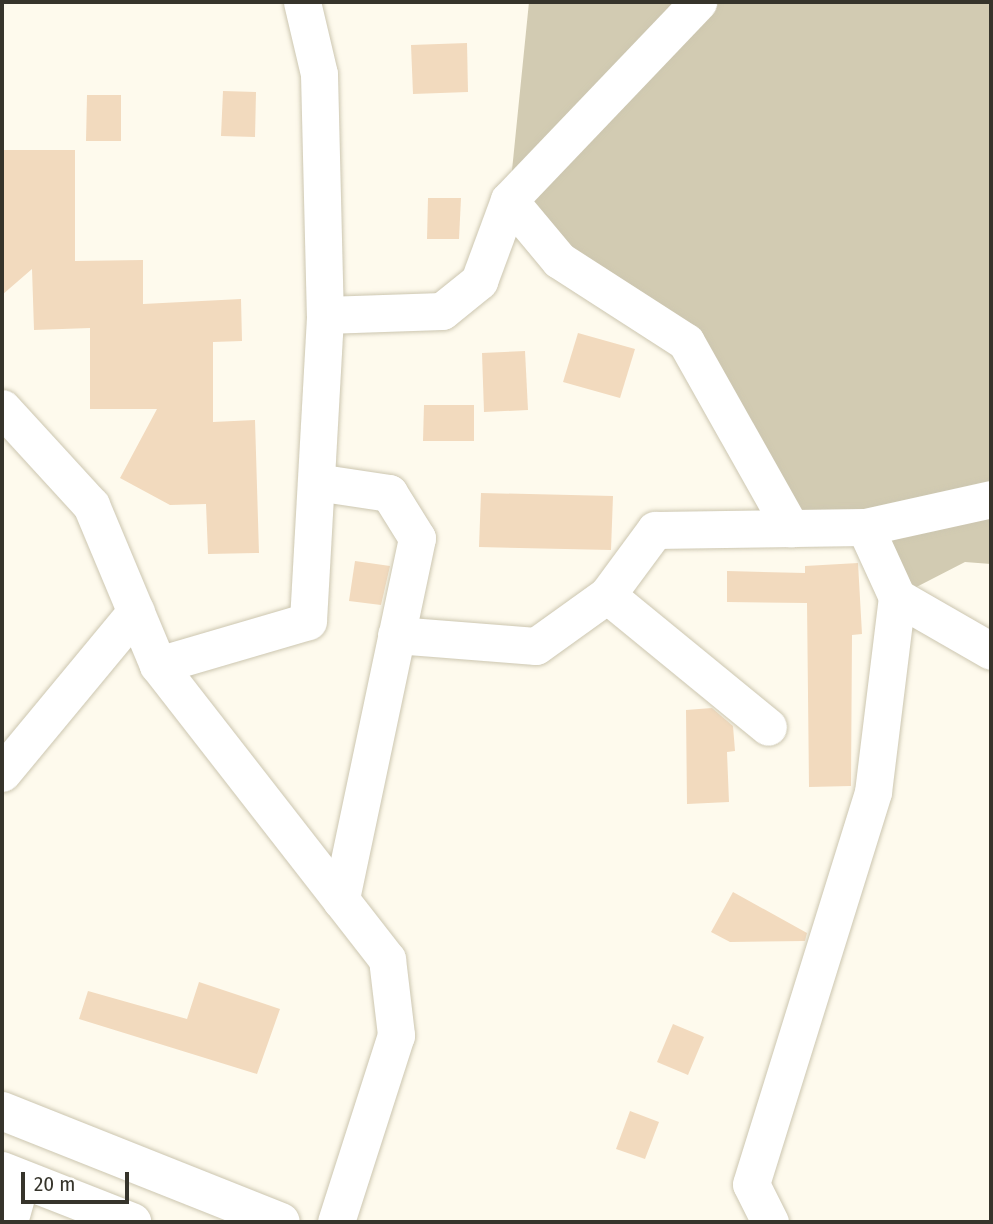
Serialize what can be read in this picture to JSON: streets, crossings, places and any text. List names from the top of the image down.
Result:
{
  "scale_bar": "20 m"
}
